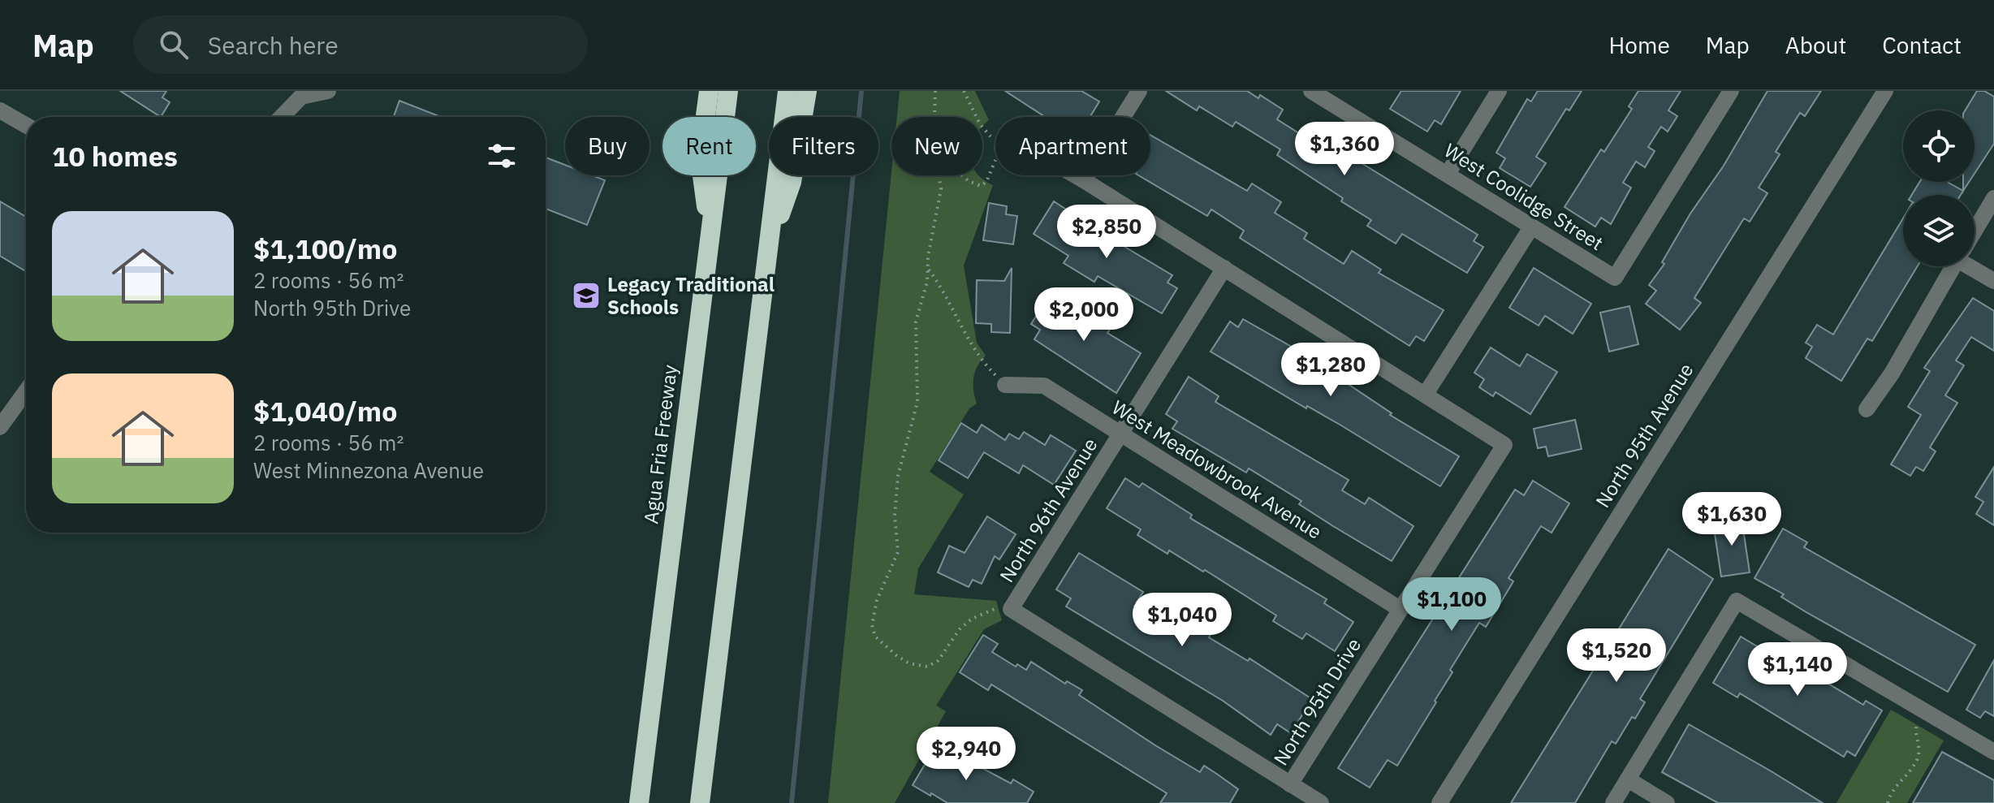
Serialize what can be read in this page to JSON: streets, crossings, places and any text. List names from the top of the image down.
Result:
{
  "streets": {
    "highway": ["Agua Fria Freeway"],
    "street": [
      "West Coolidge Street",
      "North 95th Avenue",
      "West Meadowbrook Avenue",
      "North 96th Avenue",
      "North 95th Drive"
    ]
  },
  "crossings": [
    ["West Meadowbrook Avenue", "North 96th Avenue"],
    ["West Meadowbrook Avenue", "North 95th Drive"]
  ],
  "places": {
    "school or university": ["Legacy Traditional Schools"]
  },
  "page": {
    "header": "Map",
    "search": "Search here",
    "nav": [
      "Home",
      "Map",
      "About",
      "Contact"
    ],
    "chip": [
      "Buy",
      "Rent",
      "Filters",
      "New",
      "Apartment"
    ],
    "heading": "10 homes",
    "price": [
      "$1,360",
      "$2,850",
      "$2,000",
      "$1,280",
      "$1,630",
      "$1,100",
      "$1,040",
      "$1,520",
      "$1,140",
      "$2,940"
    ],
    "list": [
      {
        "name": "$1,100/mo",
        "note": "2 rooms · 56 m² · North 95th Drive"
      },
      {
        "name": "$1,040/mo",
        "note": "2 rooms · 56 m² · West Minnezona Avenue"
      }
    ]
  }
}
